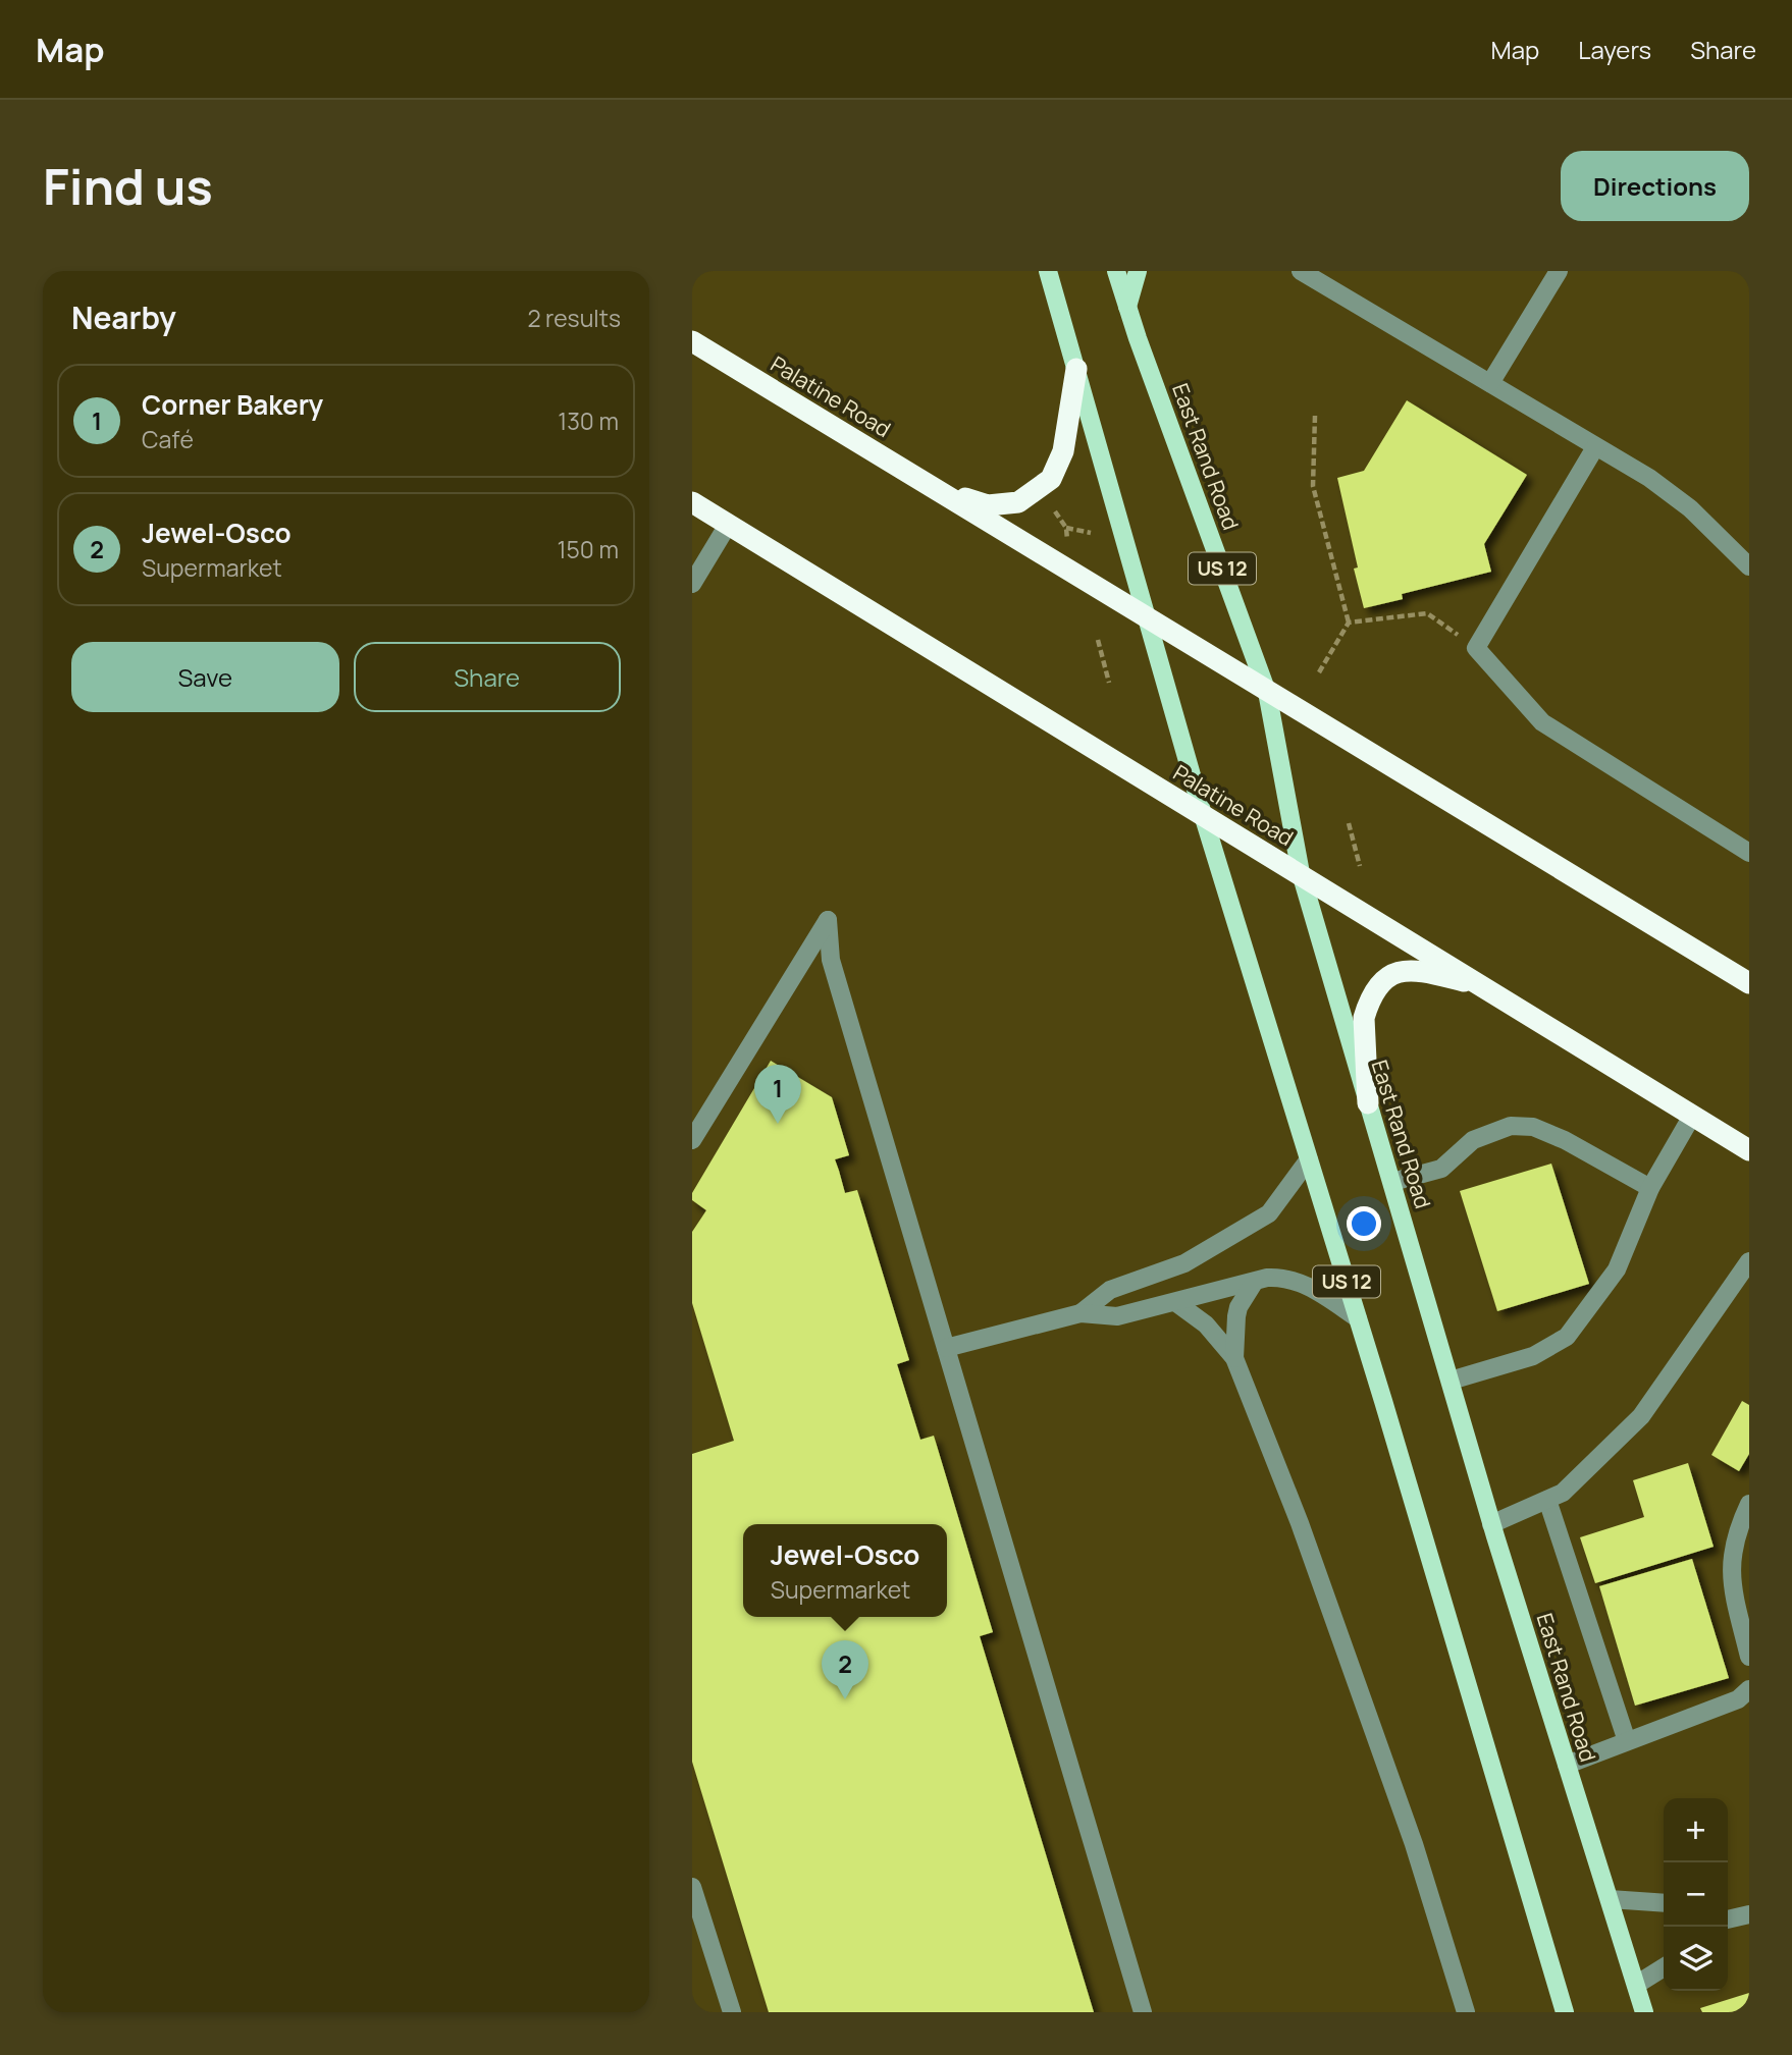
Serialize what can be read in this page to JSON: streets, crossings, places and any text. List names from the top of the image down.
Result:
{
  "streets": {
    "highway": ["Palatine Road"],
    "main road": ["East Rand Road", "US 12"]
  },
  "crossings": [
    ["Palatine Road", "East Rand Road"],
    ["Palatine Road", "US 12"]
  ],
  "page": {
    "header": "Map",
    "nav": ["Map", "Layers", "Share"],
    "buttons": [
      "Directions",
      ["Save", "Share"]
    ],
    "title": "Find us",
    "heading": ["Nearby", "2 results"],
    "list": [
      {
        "mark": "1",
        "name": "Corner Bakery",
        "note": "Café",
        "value": "130 m"
      },
      {
        "mark": "2",
        "name": "Jewel-Osco",
        "note": "Supermarket",
        "value": "150 m"
      }
    ],
    "pins": ["1", "2"],
    "popup": ["Jewel-Osco", "Supermarket"],
    "map_buttons": ["+", "−"]
  }
}
